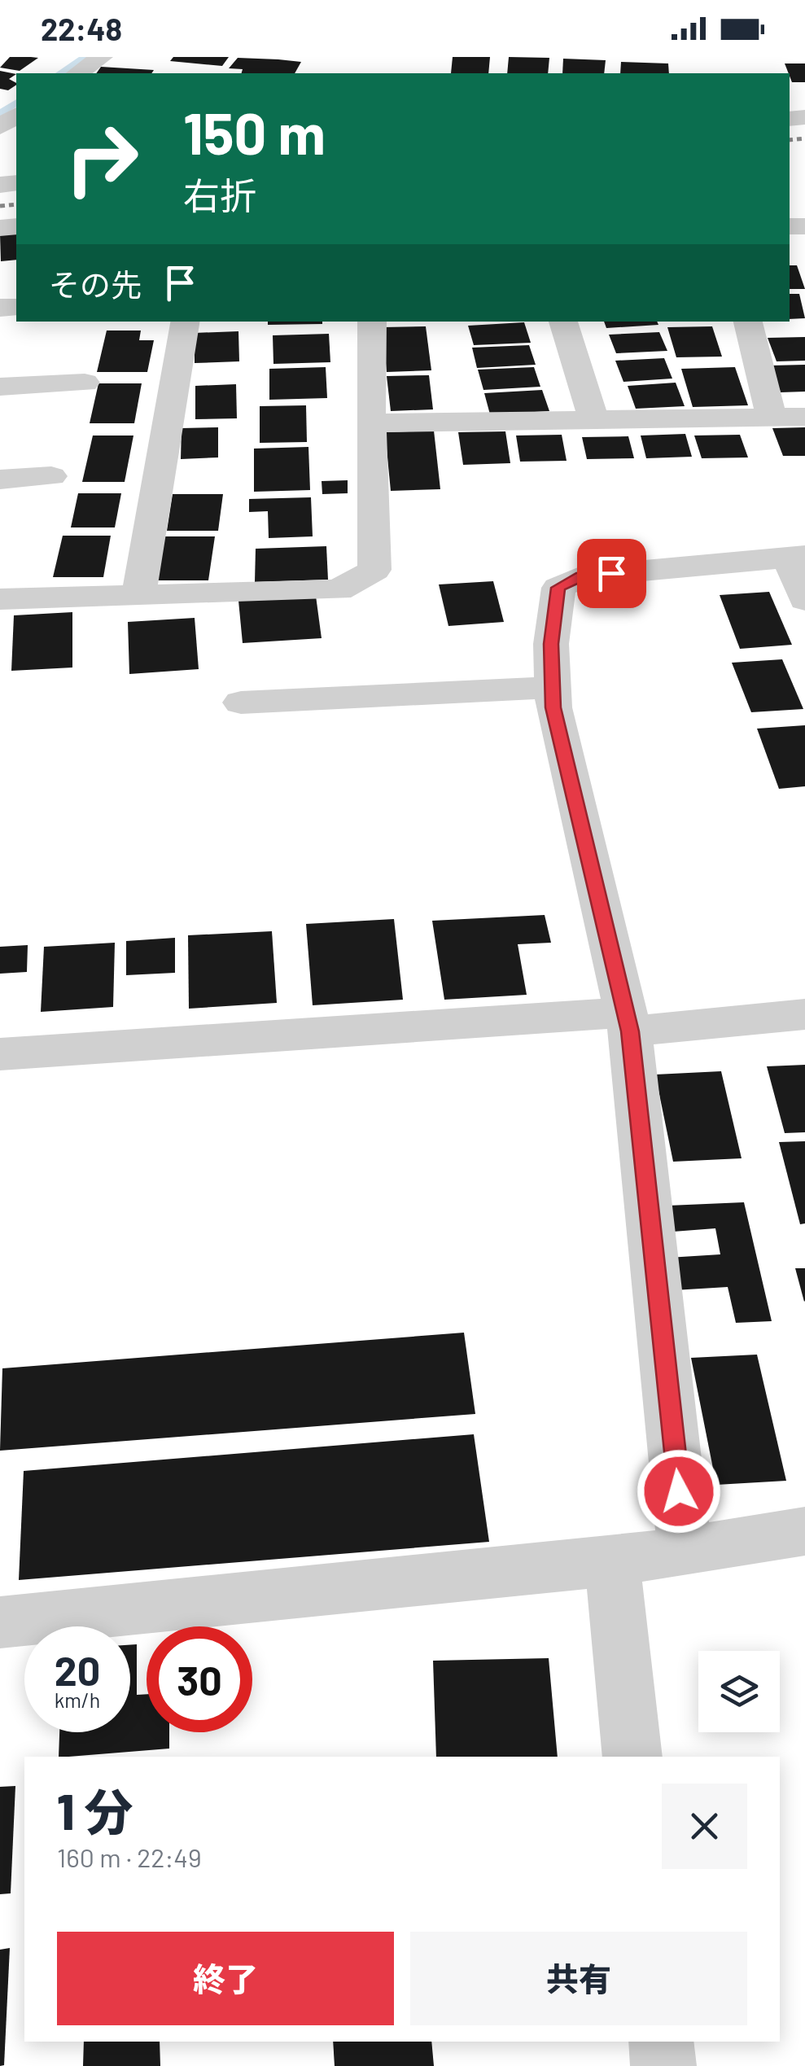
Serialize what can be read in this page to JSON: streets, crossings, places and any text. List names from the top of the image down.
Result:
{
  "page": {
    "status": "22:48",
    "turn": ["150 m", "右折"],
    "then": "その先",
    "speed": "20 km/h",
    "limit": "30",
    "heading": ["1 分", "160 m · 22:49"],
    "buttons": ["終了", "共有"]
  }
}
